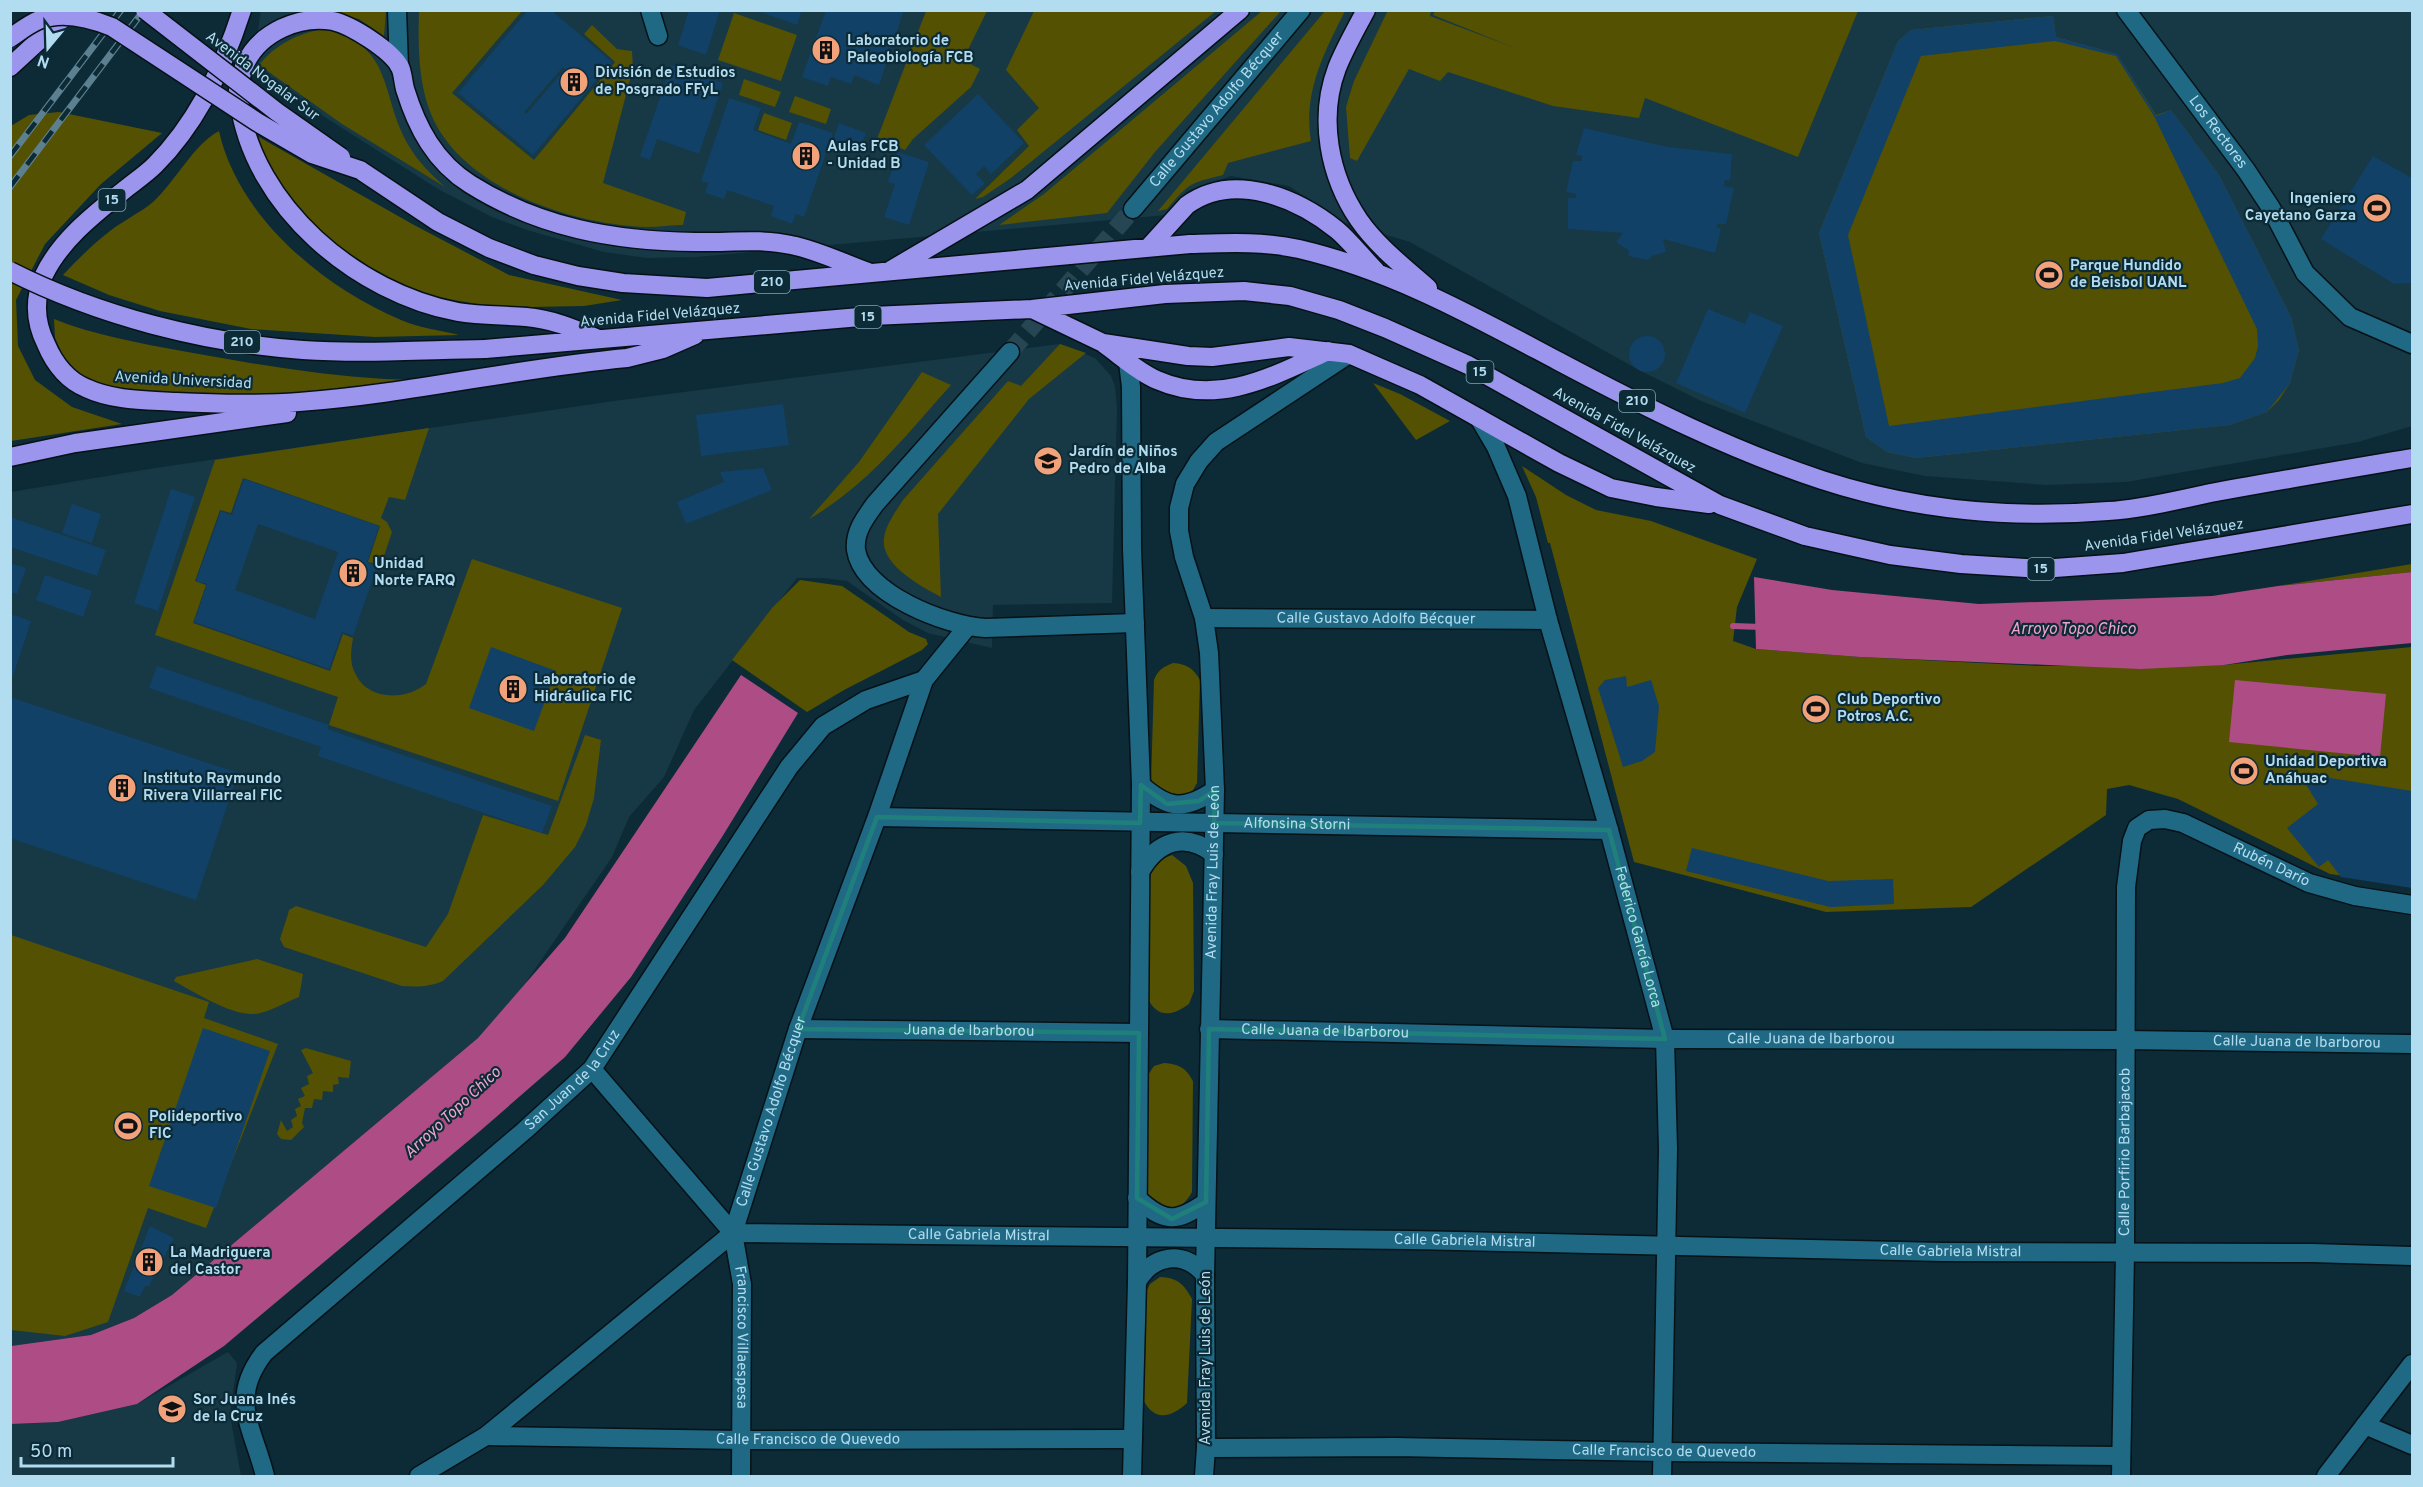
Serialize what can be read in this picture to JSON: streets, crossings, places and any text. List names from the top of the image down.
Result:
{
  "streets": {
    "highway": [
      "Avenida Nogalar Sur",
      "15",
      "Avenida Fidel Velázquez",
      "210",
      "Avenida Universidad"
    ],
    "street": [
      "Calle Gustavo Adolfo Bécquer",
      "Los Rectores",
      "Alfonsina Storni",
      "Rubén Darío",
      "Avenida Fray Luis de León",
      "Federico García Lorca",
      "Juana de Ibarborou",
      "Calle Juana de Ibarborou",
      "San Juan de la Cruz",
      "Calle Porfirio Barbajacob",
      "Calle Gabriela Mistral",
      "Francisco Villaespesa",
      "Calle Francisco de Quevedo"
    ]
  },
  "crossings": [
    ["Avenida Nogalar Sur", "Avenida Fidel Velázquez"],
    ["Calle Gustavo Adolfo Bécquer", "Alfonsina Storni"],
    ["Calle Gustavo Adolfo Bécquer", "Avenida Fray Luis de León"],
    ["Calle Gustavo Adolfo Bécquer", "Federico García Lorca"],
    ["Calle Gustavo Adolfo Bécquer", "Juana de Ibarborou"],
    ["Calle Gustavo Adolfo Bécquer", "San Juan de la Cruz"],
    ["Calle Gustavo Adolfo Bécquer", "Calle Gabriela Mistral"],
    ["Calle Gustavo Adolfo Bécquer", "Francisco Villaespesa"],
    ["Avenida Fidel Velázquez", "Avenida Universidad"],
    ["Alfonsina Storni", "Avenida Fray Luis de León"],
    ["Alfonsina Storni", "Federico García Lorca"],
    ["Rubén Darío", "Calle Porfirio Barbajacob"],
    ["Avenida Fray Luis de León", "Calle Juana de Ibarborou"],
    ["Avenida Fray Luis de León", "Calle Gabriela Mistral"],
    ["Avenida Fray Luis de León", "Calle Francisco de Quevedo"],
    ["Federico García Lorca", "Calle Juana de Ibarborou"],
    ["Federico García Lorca", "Calle Gabriela Mistral"],
    ["Federico García Lorca", "Calle Francisco de Quevedo"],
    ["Calle Juana de Ibarborou", "Calle Porfirio Barbajacob"],
    ["Calle Porfirio Barbajacob", "Calle Gabriela Mistral"],
    ["Calle Porfirio Barbajacob", "Calle Francisco de Quevedo"],
    ["Calle Gabriela Mistral", "Francisco Villaespesa"],
    ["Francisco Villaespesa", "Calle Francisco de Quevedo"]
  ],
  "water": ["Arroyo Topo Chico"],
  "places": {
    "building": [
      "Laboratorio de Paleobiología FCB",
      "División de Estudios de Posgrado FFyL",
      "Aulas FCB - Unidad B",
      "Unidad Norte FARQ",
      "Laboratorio de Hidráulica FIC",
      "Instituto Raymundo Rivera Villarreal FIC",
      "La Madriguera del Castor"
    ],
    "sports": [
      "Ingeniero Cayetano Garza",
      "Parque Hundido de Beisbol UANL",
      "Club Deportivo Potros A.C.",
      "Unidad Deportiva Anáhuac",
      "Polideportivo FIC"
    ],
    "school or university": ["Jardín de Niños Pedro de Alba", "Sor Juana Inés de la Cruz"]
  },
  "scale_bar": "50 m",
  "north": "bottom"
}
